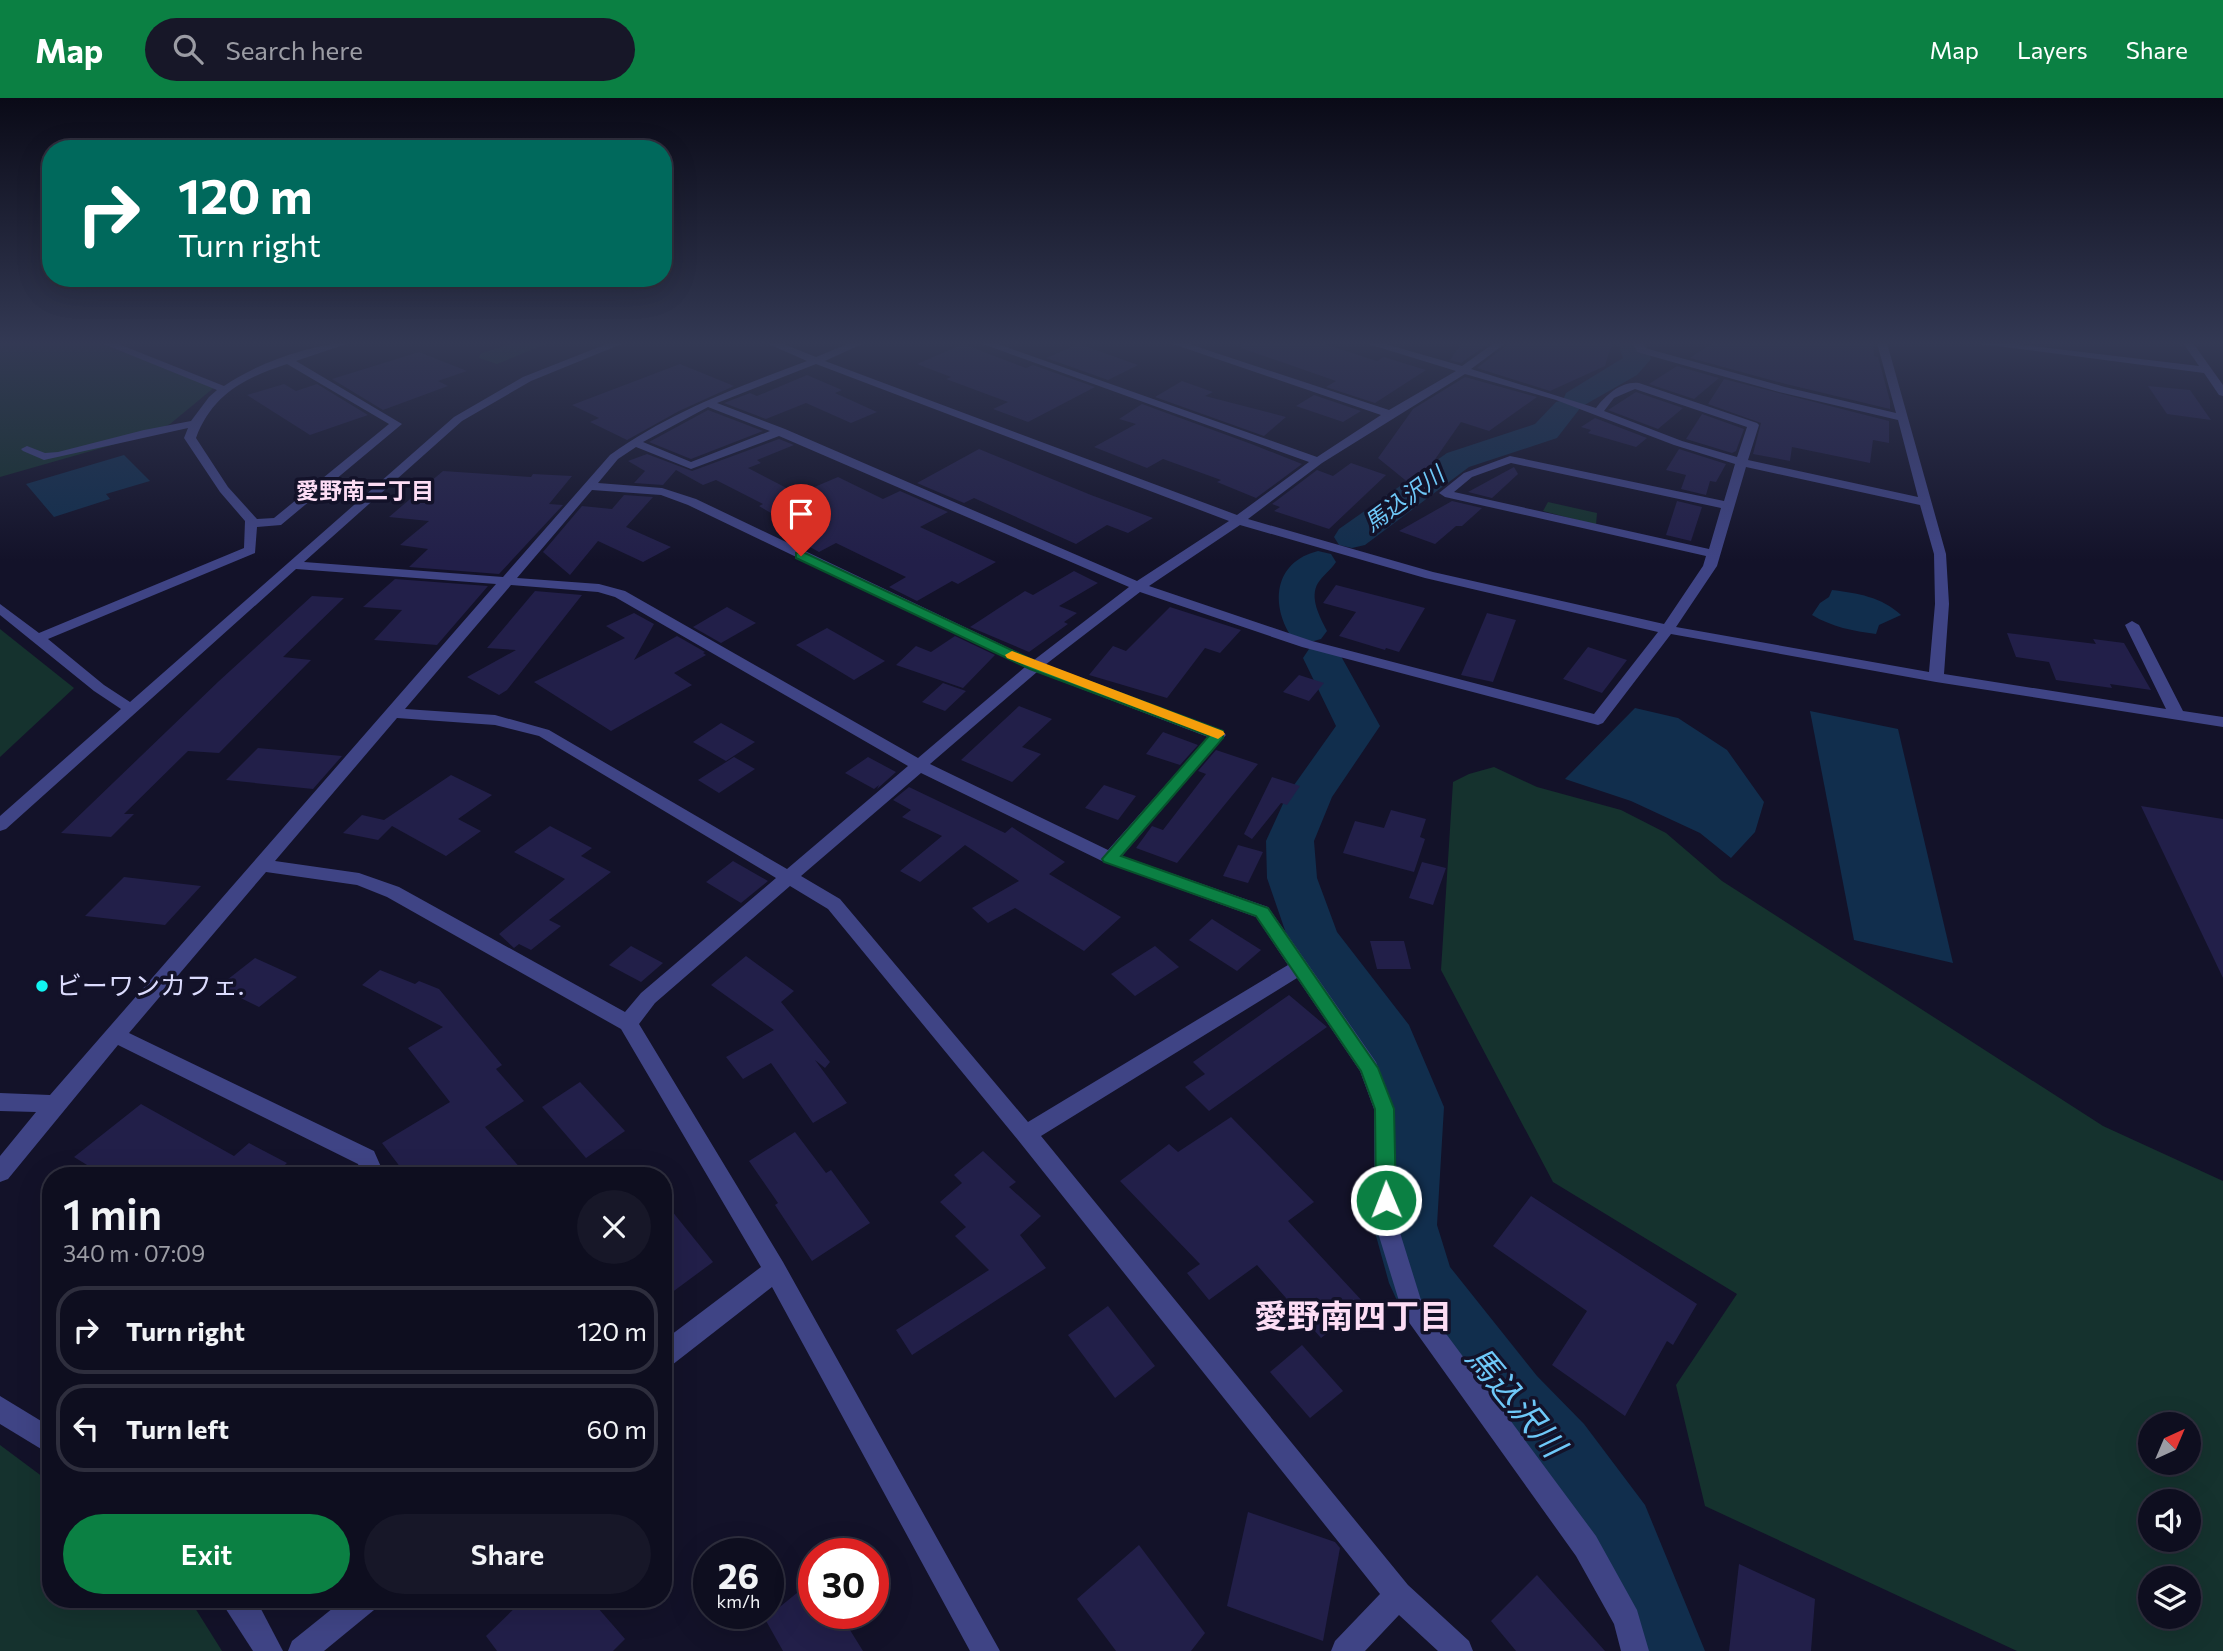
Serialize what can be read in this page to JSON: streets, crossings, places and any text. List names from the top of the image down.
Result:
{
  "districts": ["愛野南二丁目", "愛野南四丁目"],
  "water": ["馬込沢川"],
  "places": ["ビーワンカフェ."],
  "north": "top right",
  "page": {
    "header": "Map",
    "search": "Search here",
    "nav": ["Map", "Layers", "Share"],
    "turn": ["120 m", "Turn right"],
    "heading": ["1 min", "340 m · 07:09"],
    "list": [
      {
        "name": "Turn right",
        "value": "120 m"
      },
      {
        "name": "Turn left",
        "value": "60 m"
      }
    ],
    "buttons": ["Exit", "Share"],
    "speed": "26 km/h",
    "limit": "30"
  }
}
